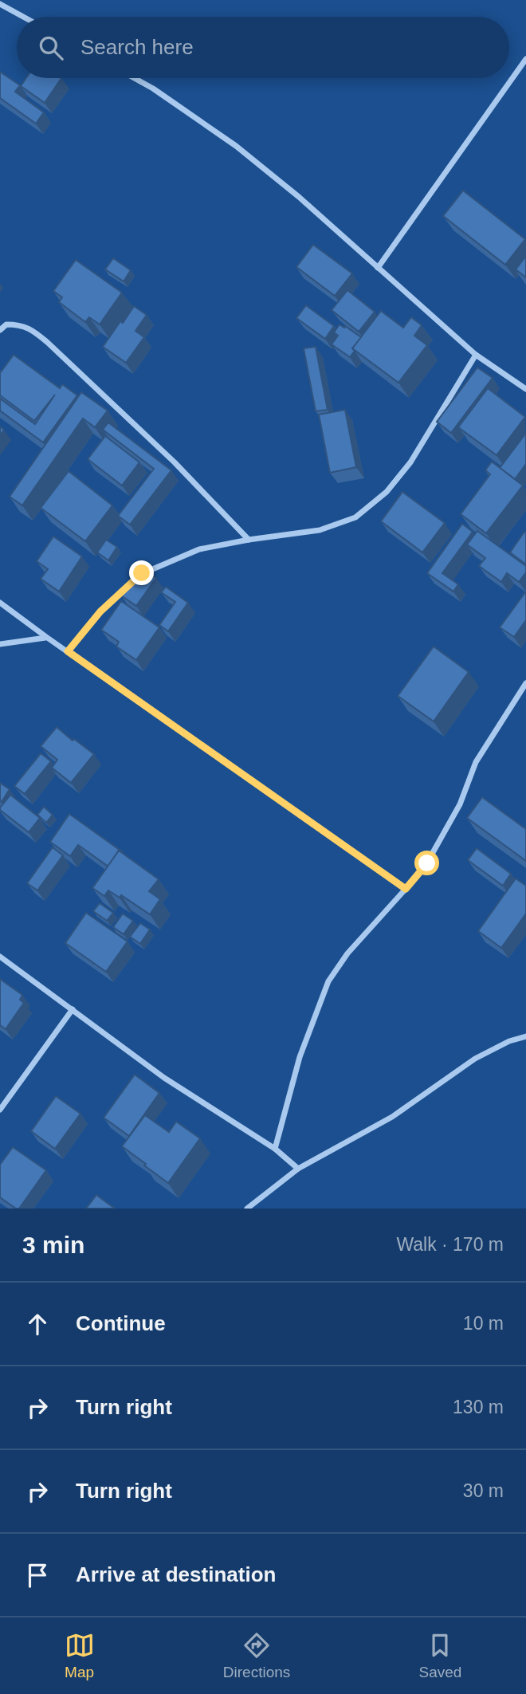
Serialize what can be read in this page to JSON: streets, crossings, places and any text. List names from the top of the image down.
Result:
{
  "page": {
    "search": "Search here",
    "heading": ["3 min", "Walk · 170 m"],
    "list": [
      ["Continue", "10 m"],
      ["Turn right", "130 m"],
      ["Turn right", "30 m"],
      "Arrive at destination"
    ],
    "nav": ["Map", "Directions", "Saved"]
  }
}
